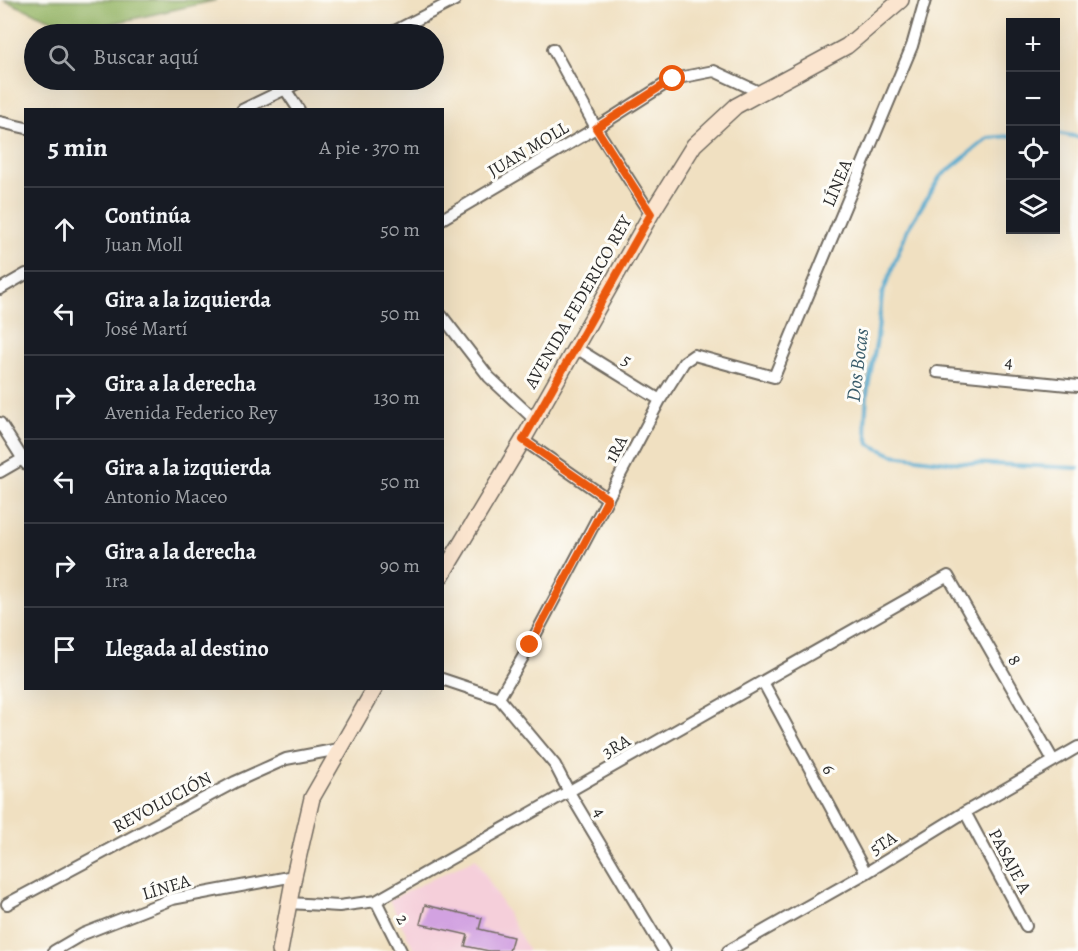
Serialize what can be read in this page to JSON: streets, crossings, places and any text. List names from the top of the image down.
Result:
{
  "streets": {
    "main road": ["AVENIDA FEDERICO REY"],
    "street": [
      "JUAN MOLL",
      "LÍNEA",
      "5",
      "4",
      "1RA",
      "8",
      "3RA",
      "6",
      "REVOLUCIÓN",
      "5TA",
      "PASAJE A",
      "2"
    ]
  },
  "crossings": [
    ["JUAN MOLL", "AVENIDA FEDERICO REY"],
    ["LÍNEA", "1RA"],
    ["AVENIDA FEDERICO REY", "5"],
    ["5", "1RA"],
    ["4", "1RA"],
    ["4", "3RA"],
    ["8", "3RA"],
    ["8", "5TA"],
    ["3RA", "6"],
    ["3RA", "2"],
    ["6", "5TA"],
    ["5TA", "PASAJE A"]
  ],
  "water": ["Dos Bocas"],
  "page": {
    "map_buttons": ["+", "−"],
    "search": "Buscar aquí",
    "heading": ["5 min", "A pie · 370 m"],
    "list": [
      ["Continúa", "Juan Moll", "50 m"],
      ["Gira a la izquierda", "José Martí", "50 m"],
      ["Gira a la derecha", "Avenida Federico Rey", "130 m"],
      ["Gira a la izquierda", "Antonio Maceo", "50 m"],
      ["Gira a la derecha", "1ra", "90 m"],
      "Llegada al destino"
    ]
  }
}
